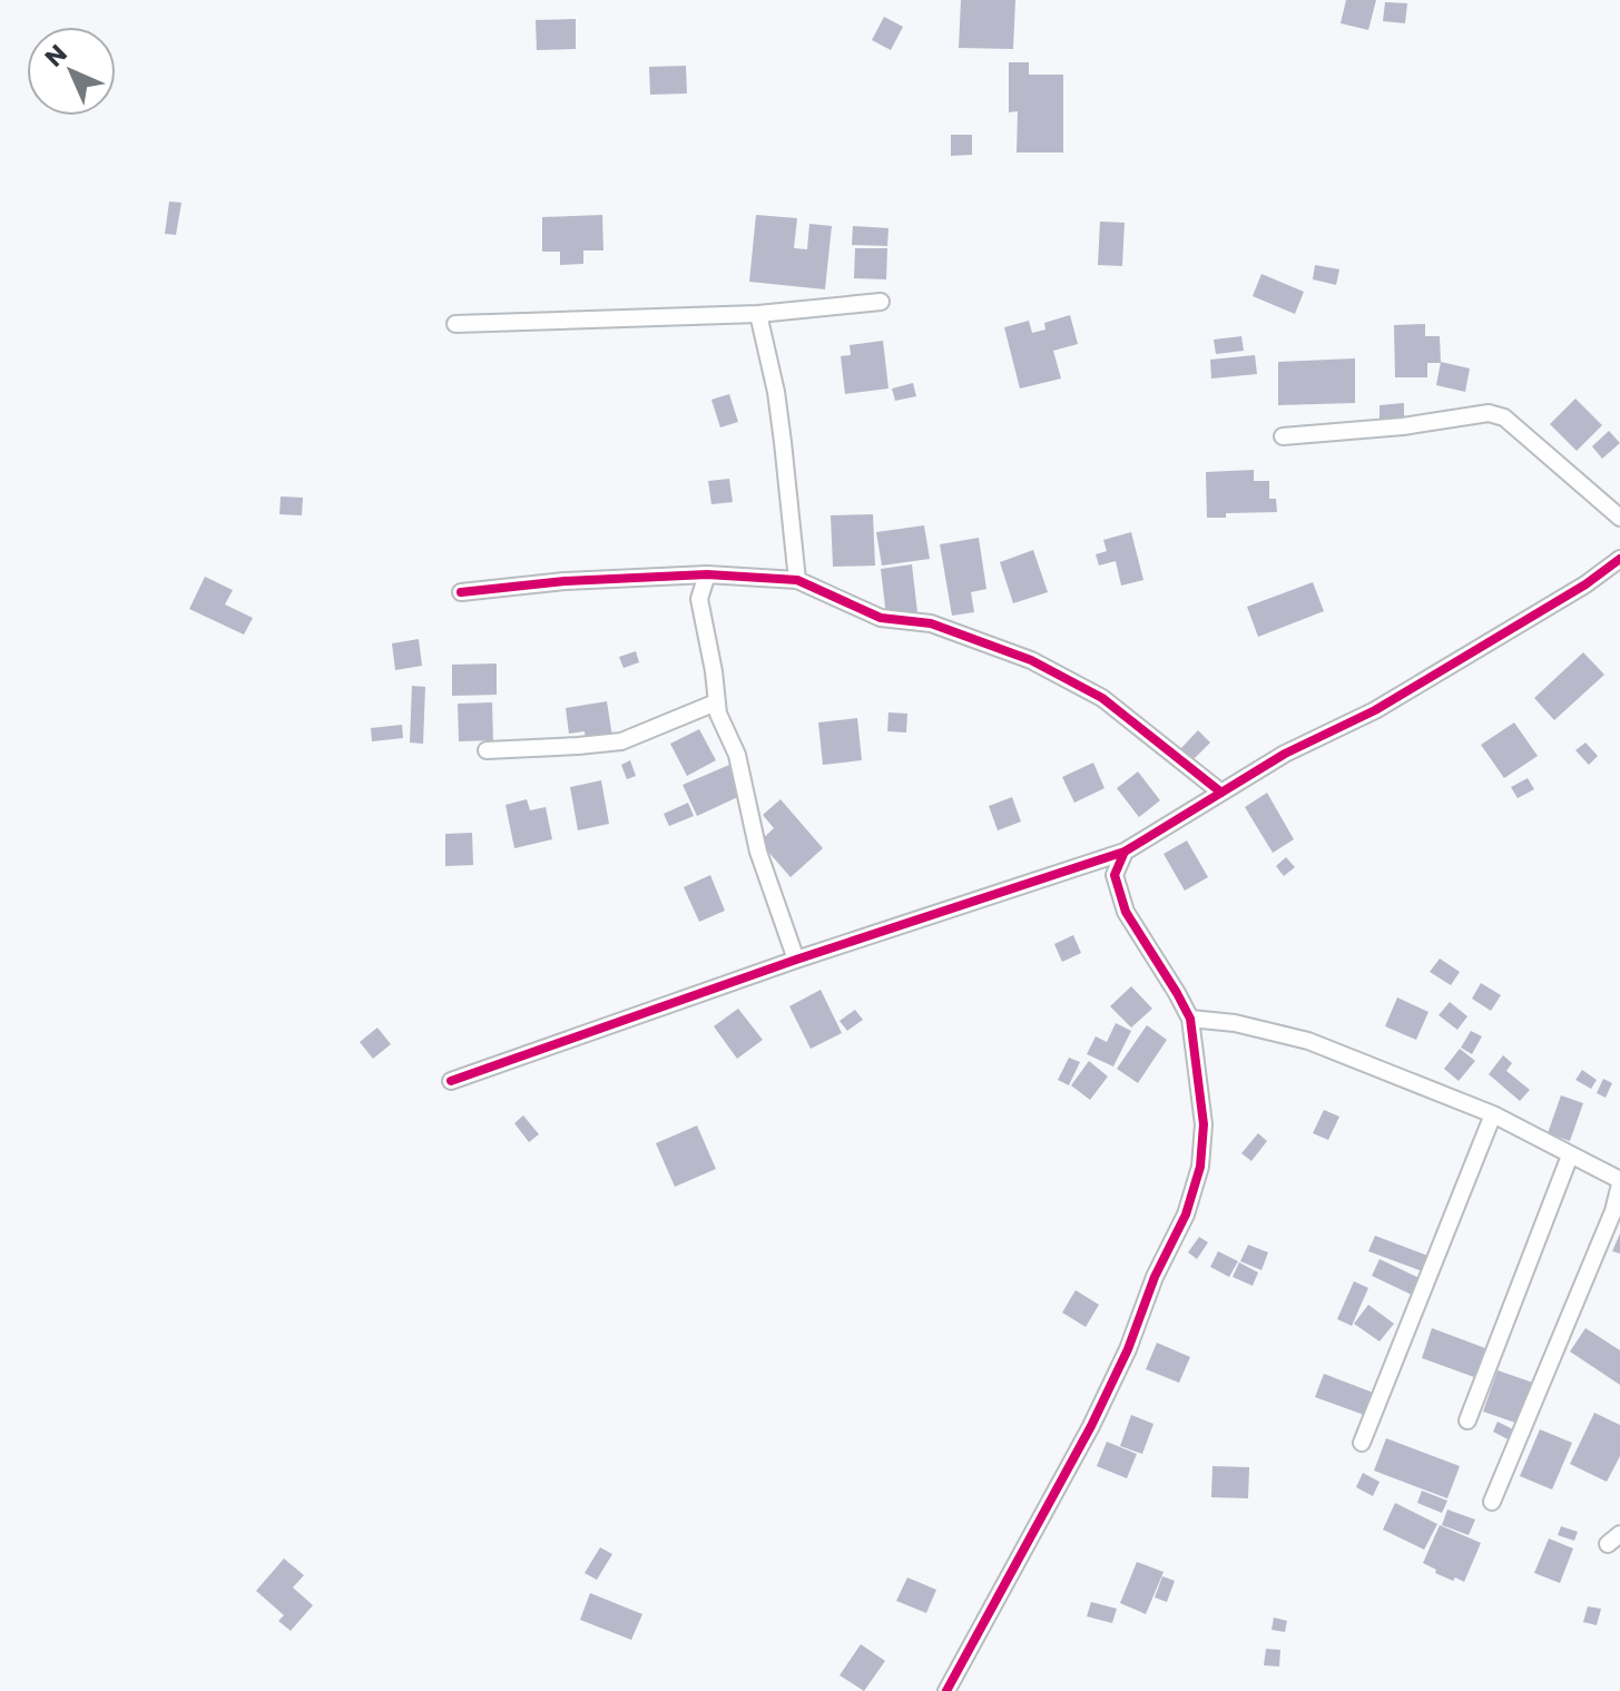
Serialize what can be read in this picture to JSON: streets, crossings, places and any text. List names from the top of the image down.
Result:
{
  "north": "top left"
}
